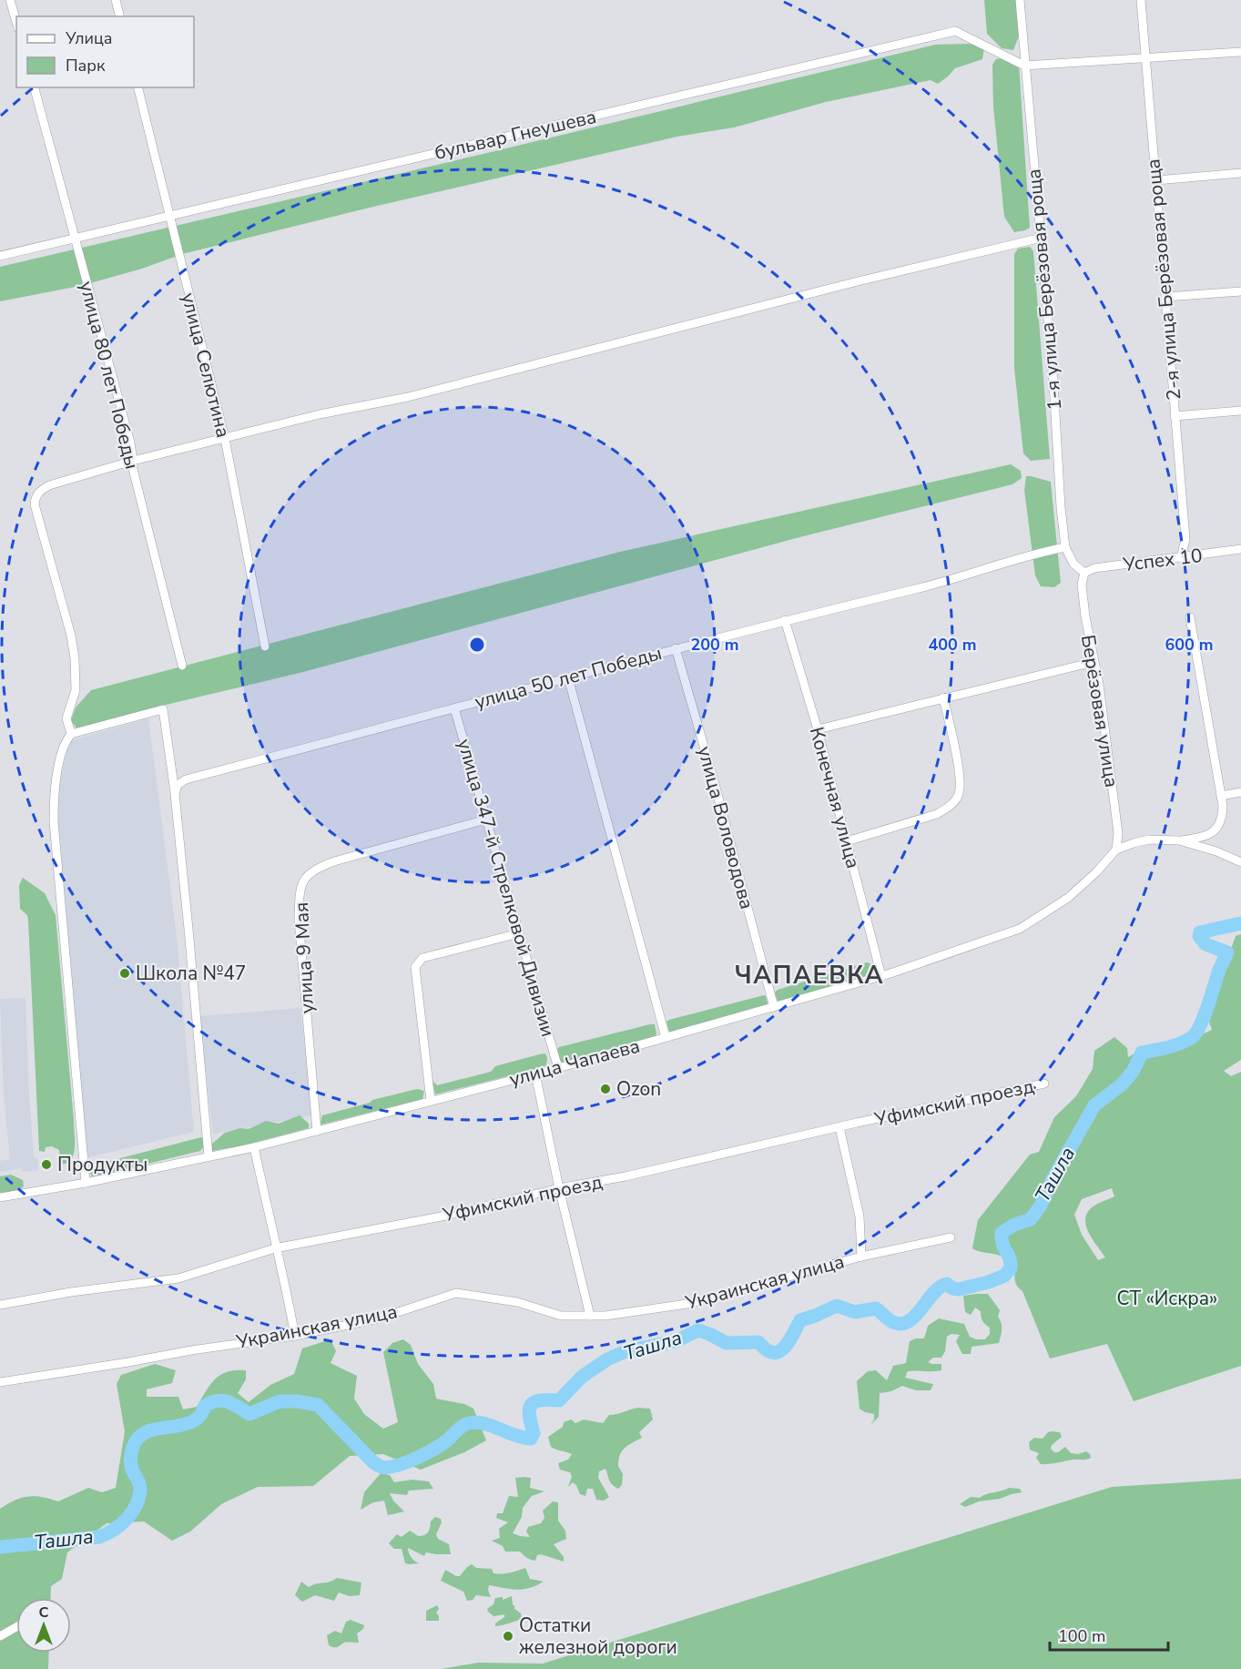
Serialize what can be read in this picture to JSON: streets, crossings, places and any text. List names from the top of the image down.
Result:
{
  "streets": {
    "street": [
      "бульвар Гнеушева",
      "2-я улица Берёзовая роща",
      "1-я улица Берёзовая роща",
      "улица Селютина",
      "улица 80 лет Победы",
      "Успех 10",
      "улица 50 лет Победы",
      "Берёзовая улица",
      "Конечная улица",
      "улица Воловодова",
      "улица 347-й Стрелковой Дивизии",
      "улица 9 Мая",
      "улица Чапаева",
      "Уфимский проезд",
      "Украинская улица"
    ]
  },
  "crossings": [
    ["бульвар Гнеушева", "1-я улица Берёзовая роща"],
    ["бульвар Гнеушева", "улица Селютина"],
    ["бульвар Гнеушева", "улица 80 лет Победы"],
    ["2-я улица Берёзовая роща", "Успех 10"],
    ["1-я улица Берёзовая роща", "Успех 10"],
    ["1-я улица Берёзовая роща", "улица 50 лет Победы"],
    ["1-я улица Берёзовая роща", "Берёзовая улица"],
    ["Успех 10", "Берёзовая улица"],
    ["улица 50 лет Победы", "Конечная улица"],
    ["улица 50 лет Победы", "улица Воловодова"],
    ["улица 50 лет Победы", "улица 347-й Стрелковой Дивизии"],
    ["Берёзовая улица", "улица Чапаева"],
    ["Конечная улица", "улица Чапаева"],
    ["улица Воловодова", "улица Чапаева"],
    ["улица 347-й Стрелковой Дивизии", "улица 9 Мая"],
    ["улица 347-й Стрелковой Дивизии", "улица Чапаева"],
    ["улица 9 Мая", "улица Чапаева"]
  ],
  "districts": ["ЧАПАЕВКА"],
  "water": ["Ташла"],
  "parks": ["СТ «Искра»"],
  "places": [
    "Школа №47",
    "Ozon",
    "Продукты",
    "Остатки железной дороги"
  ],
  "legend": ["Улица", "Парк"],
  "scale_bar": "100 m",
  "north": "top",
  "rings": ["200 m", "400 m", "600 m"]
}
